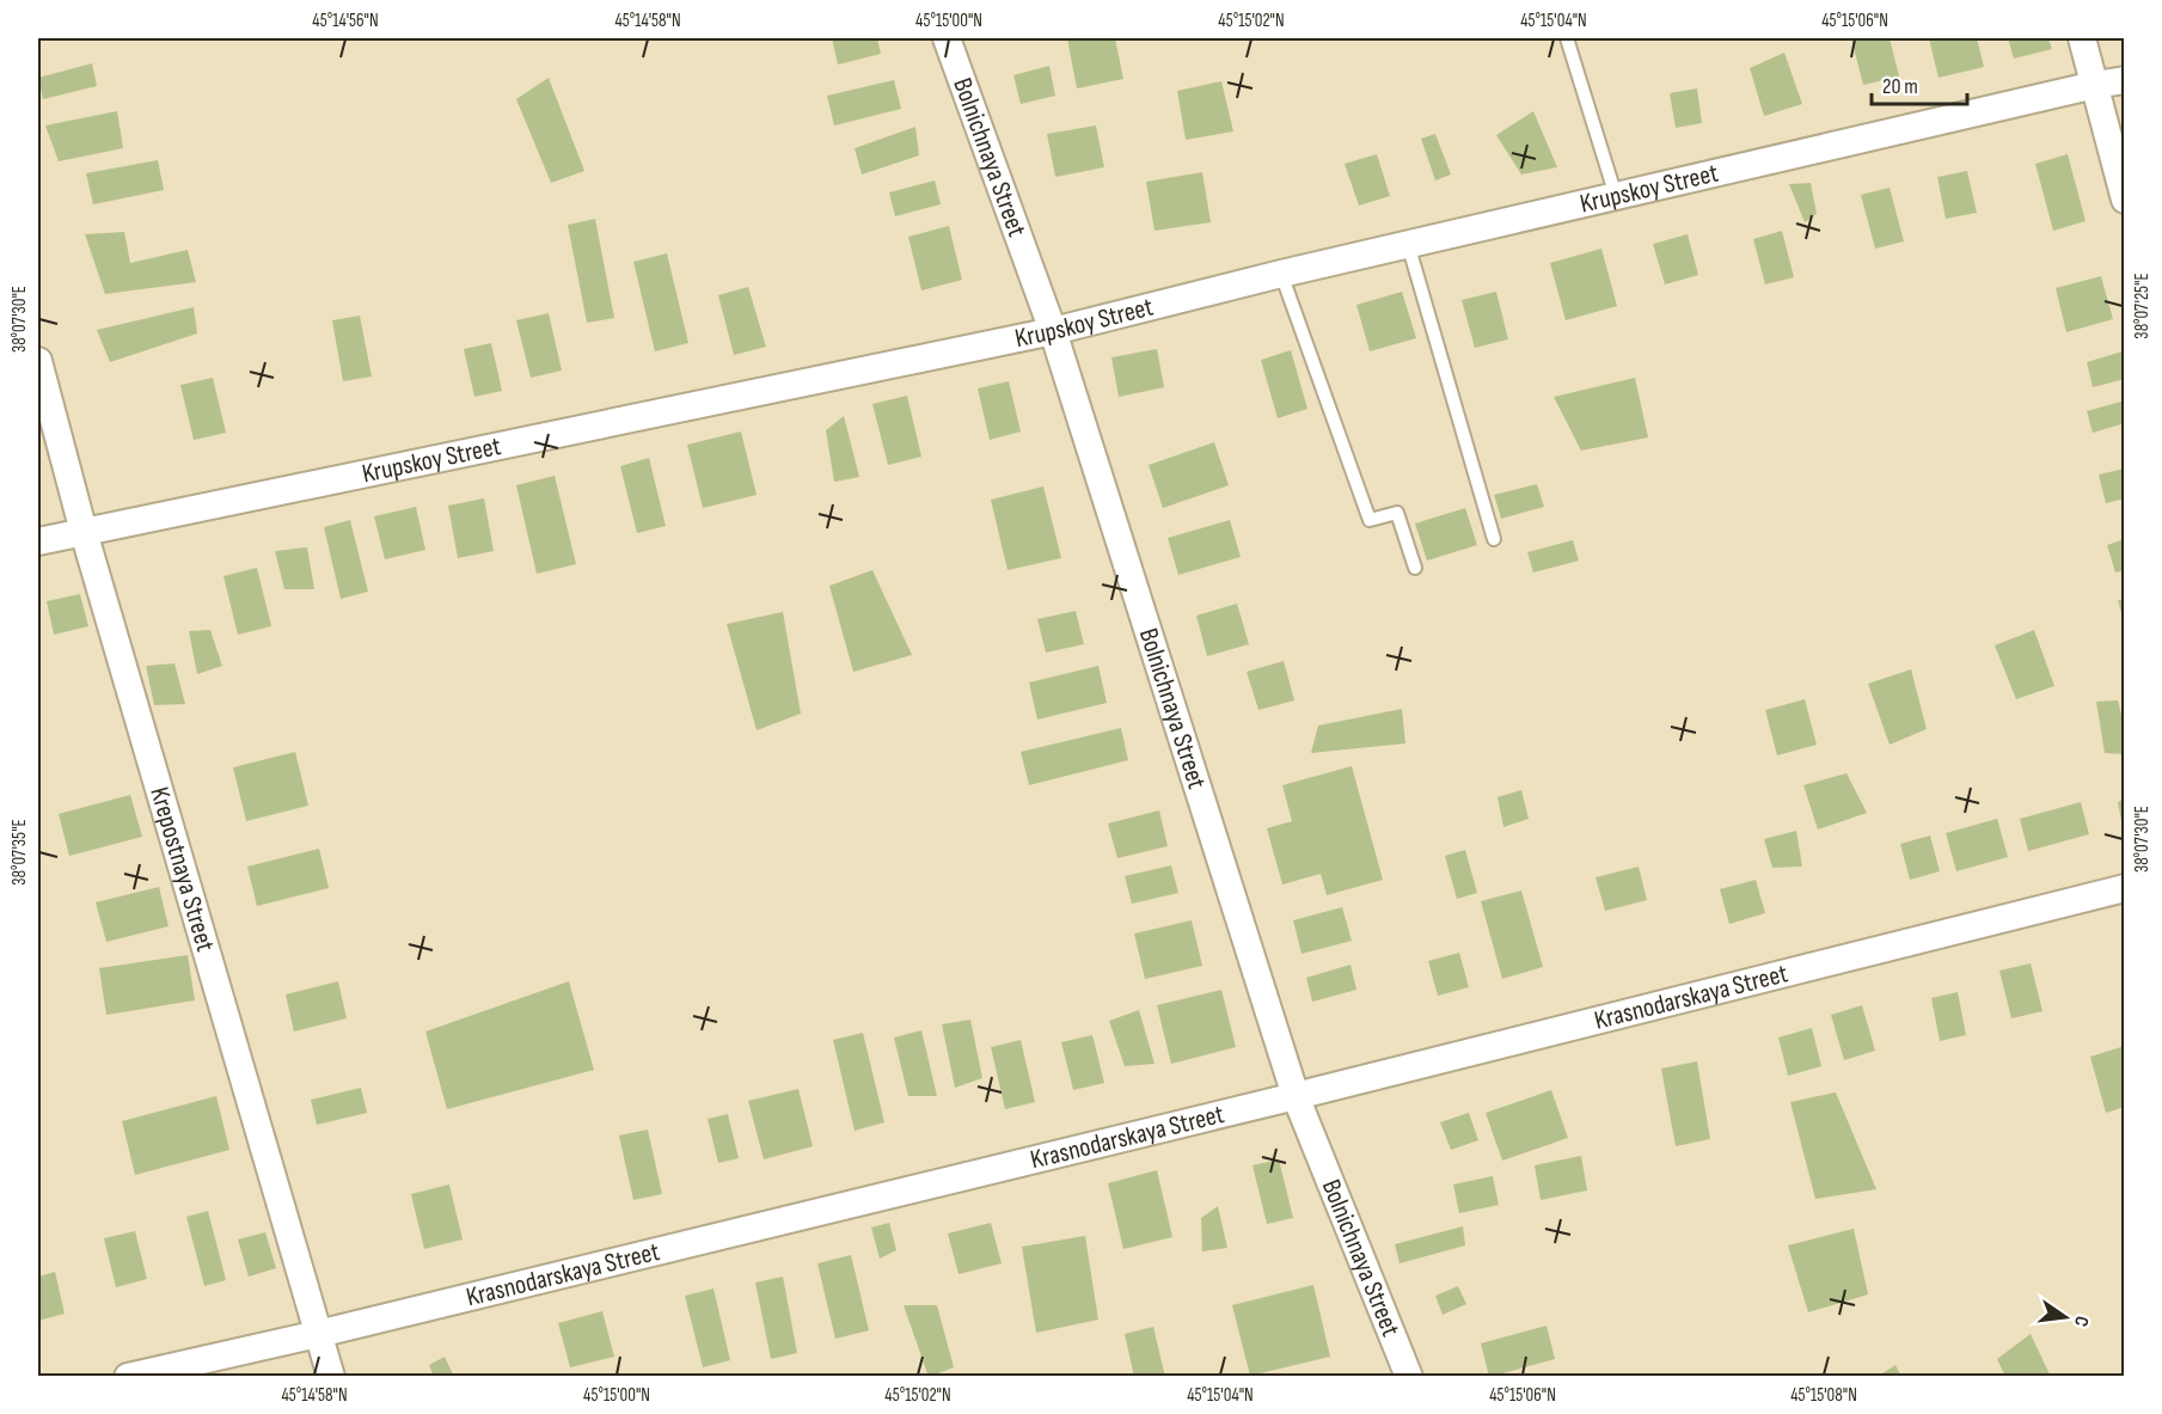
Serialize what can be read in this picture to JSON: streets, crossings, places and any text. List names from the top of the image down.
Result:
{
  "streets": {
    "street": [
      "Bolnichnaya Street",
      "Krupskoy Street",
      "Krepostnaya Street",
      "Krasnodarskaya Street"
    ]
  },
  "crossings": [
    ["Bolnichnaya Street", "Krupskoy Street"],
    ["Bolnichnaya Street", "Krasnodarskaya Street"],
    ["Krupskoy Street", "Krepostnaya Street"],
    ["Krepostnaya Street", "Krasnodarskaya Street"]
  ],
  "scale_bar": "20 m",
  "north": "right",
  "coordinates": [
    "45°14'56\"N",
    "45°14'58\"N",
    "45°15'00\"N",
    "45°15'02\"N",
    "45°15'04\"N",
    "45°15'06\"N",
    "38°07'25\"E",
    "38°07'30\"E",
    "38°07'35\"E",
    "45°15'08\"N"
  ]
}
